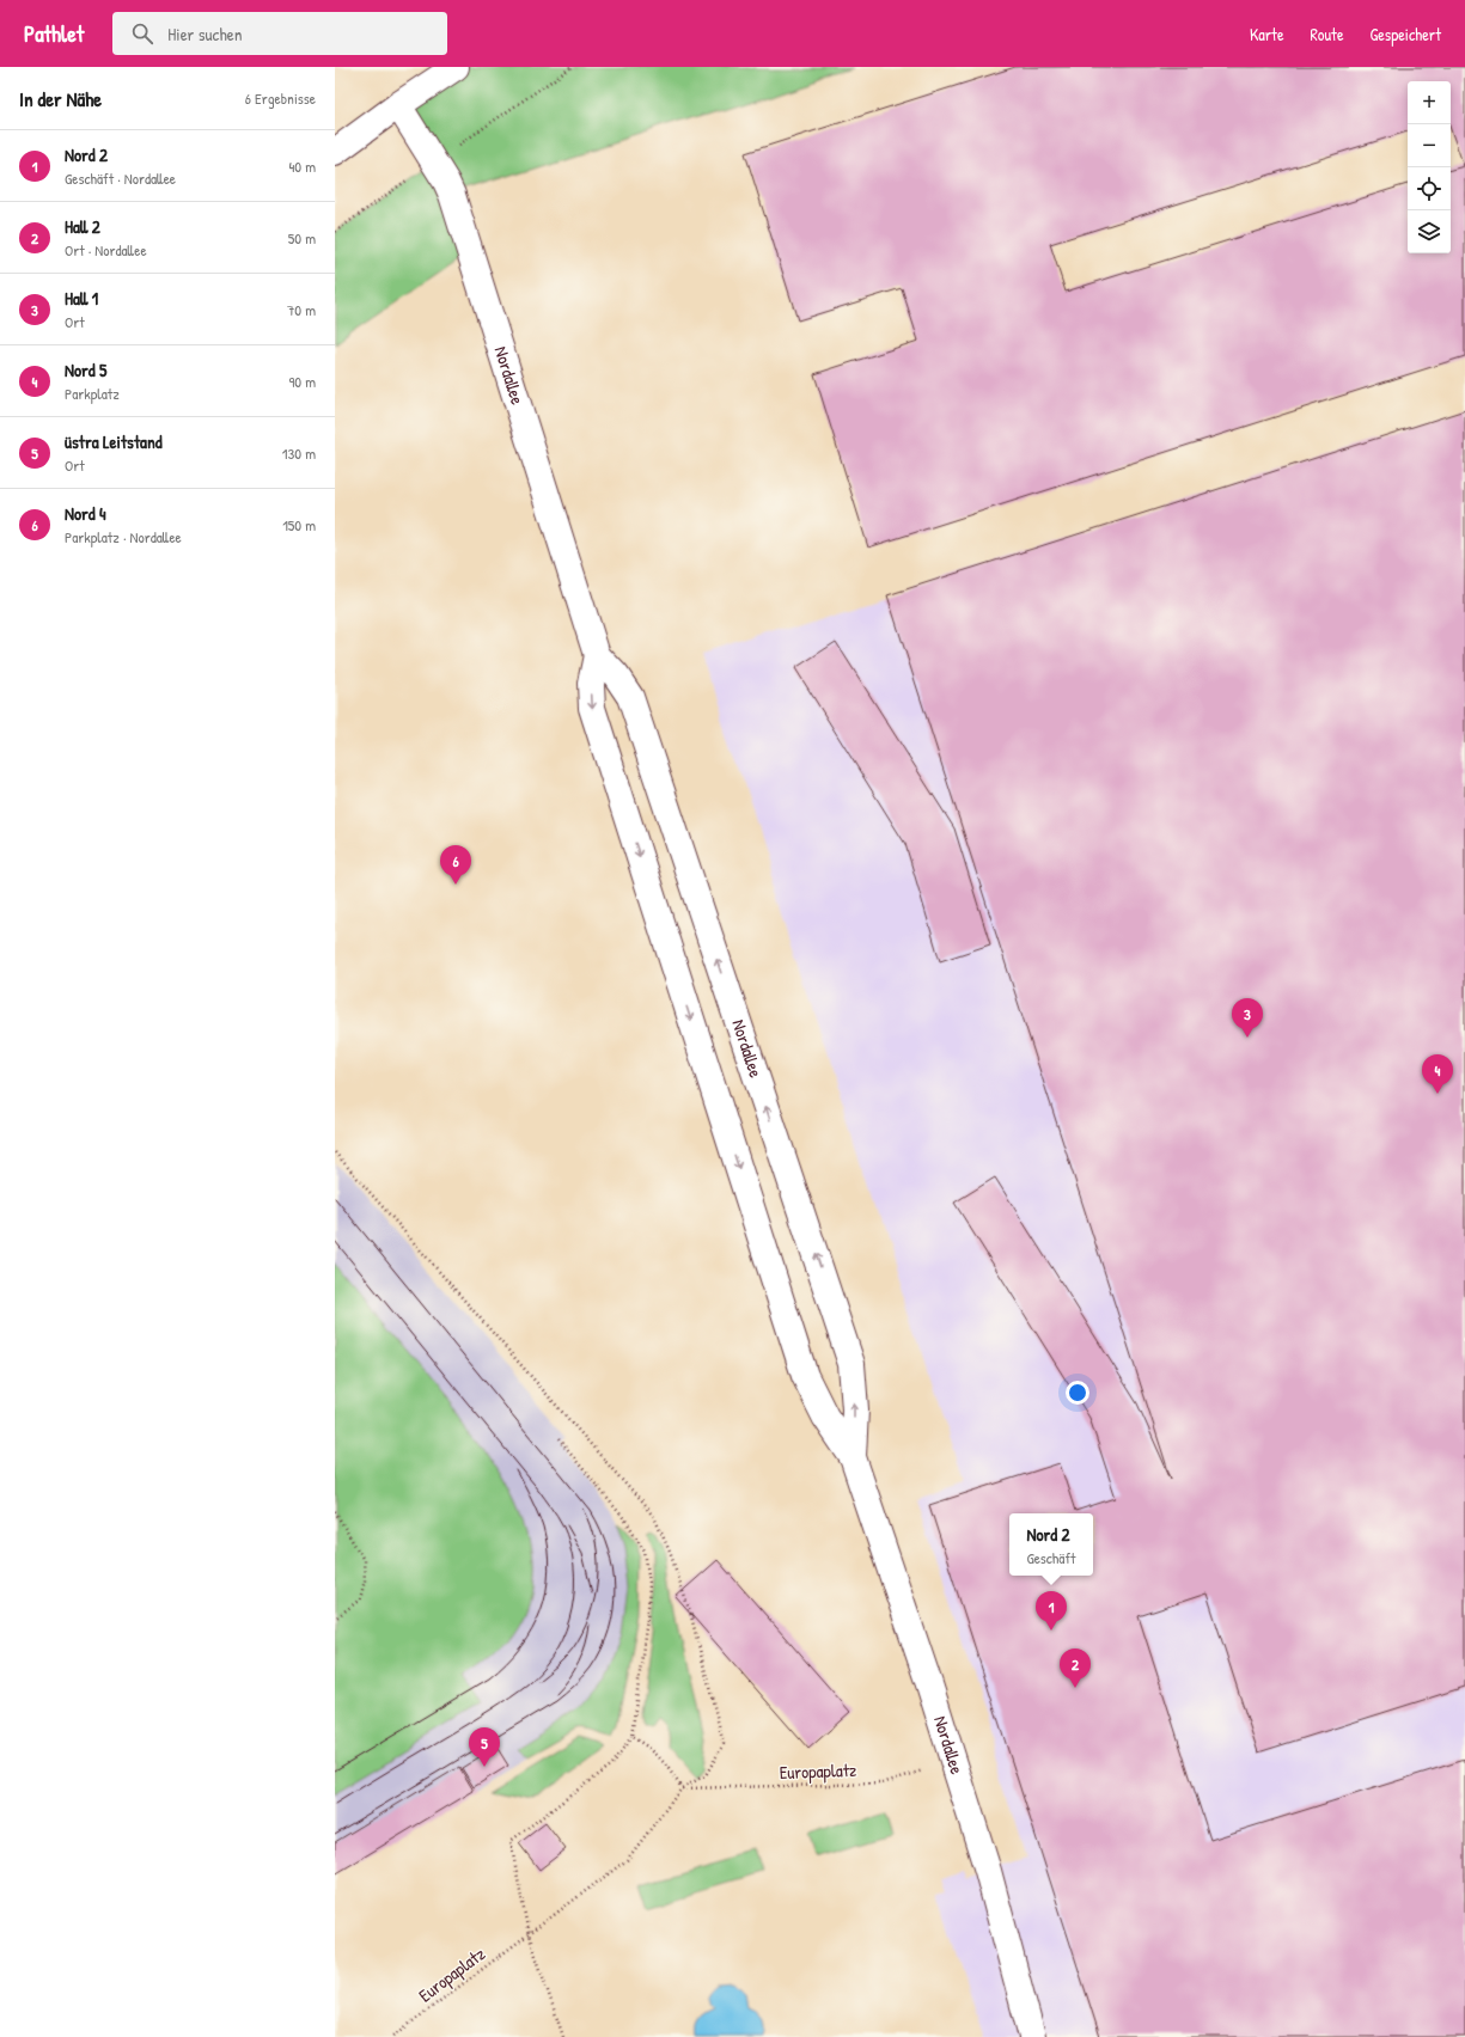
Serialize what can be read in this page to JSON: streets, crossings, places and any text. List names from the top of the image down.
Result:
{
  "streets": {
    "street": ["Nordallee"],
    "path": ["Europaplatz"]
  },
  "crossings": [
    ["Nordallee", "Europaplatz"]
  ],
  "page": {
    "header": "Pathlet",
    "search": "Hier suchen",
    "nav": ["Karte", "Route", "Gespeichert"],
    "heading": ["In der Nähe", "6 Ergebnisse"],
    "map_buttons": ["+", "−"],
    "list": [
      {
        "mark": "1",
        "name": "Nord 2",
        "note": "Geschäft · Nordallee",
        "value": "40 m"
      },
      {
        "mark": "2",
        "name": "Hall 2",
        "note": "Ort · Nordallee",
        "value": "50 m"
      },
      {
        "mark": "3",
        "name": "Hall 1",
        "note": "Ort",
        "value": "70 m"
      },
      {
        "mark": "4",
        "name": "Nord 5",
        "note": "Parkplatz",
        "value": "90 m"
      },
      {
        "mark": "5",
        "name": "üstra Leitstand",
        "note": "Ort",
        "value": "130 m"
      },
      {
        "mark": "6",
        "name": "Nord 4",
        "note": "Parkplatz · Nordallee",
        "value": "150 m"
      }
    ],
    "pins": [
      "6",
      "3",
      "4",
      "1",
      "2",
      "5"
    ],
    "popup": ["Nord 2", "Geschäft"]
  }
}
